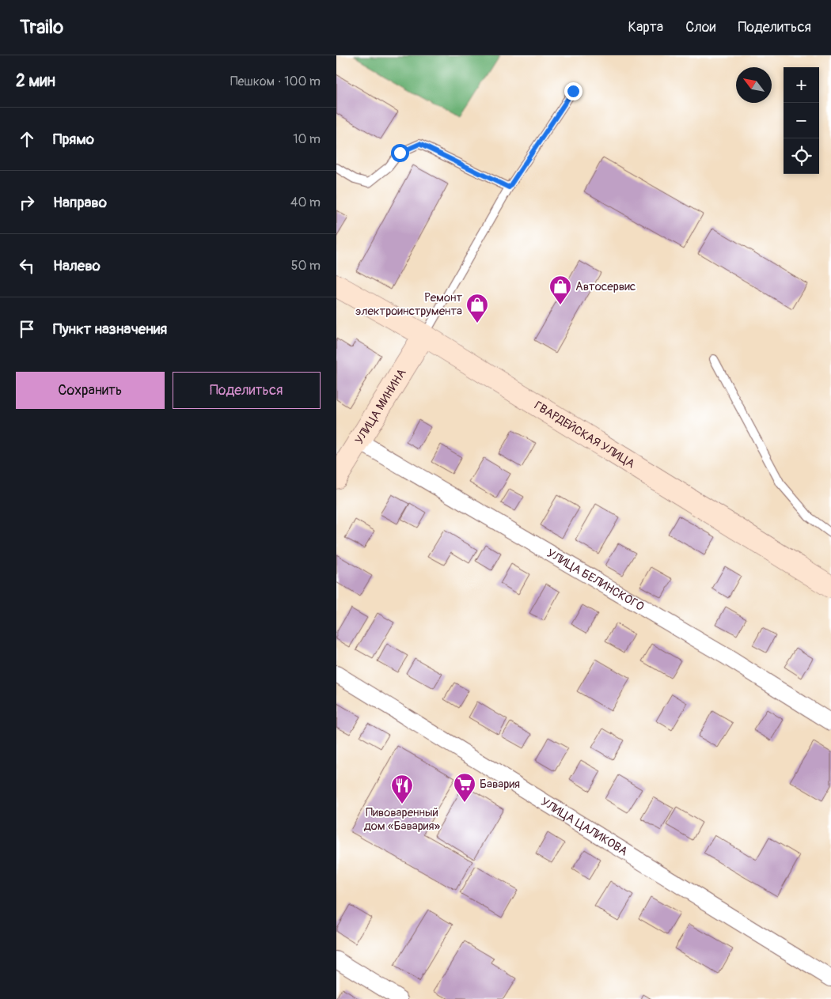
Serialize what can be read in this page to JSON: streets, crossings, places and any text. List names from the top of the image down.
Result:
{
  "streets": {
    "street": [
      "УЛИЦА МИНИНА",
      "ГВАРДЕЙСКАЯ УЛИЦА",
      "УЛИЦА БЕЛИНСКОГО",
      "УЛИЦА ЦАЛИКОВА"
    ]
  },
  "crossings": [
    ["УЛИЦА МИНИНА", "ГВАРДЕЙСКАЯ УЛИЦА"],
    ["УЛИЦА МИНИНА", "УЛИЦА БЕЛИНСКОГО"]
  ],
  "places": {
    "shop": ["Автосервис", "Ремонт электроинструмента"],
    "supermarket": ["Бавария"],
    "restaurant": ["Пивоваренный дом «Бавария»"]
  },
  "north": "top left",
  "page": {
    "header": "Trailo",
    "nav": ["Карта", "Слои", "Поделиться"],
    "heading": ["2 мин", "Пешком · 100 m"],
    "map_buttons": ["+", "−"],
    "list": [
      ["Прямо", "10 m"],
      ["Направо", "40 m"],
      ["Налево", "50 m"],
      "Пункт назначения"
    ],
    "buttons": ["Сохранить", "Поделиться"]
  }
}
